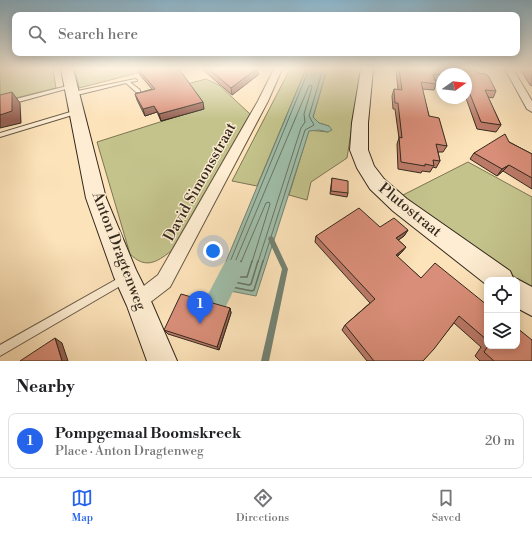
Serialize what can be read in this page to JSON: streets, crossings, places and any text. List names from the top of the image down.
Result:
{
  "streets": {
    "street": ["David Simonsstraat", "Plutostraat", "Anton Dragtenweg"]
  },
  "crossings": [
    ["David Simonsstraat", "Anton Dragtenweg"]
  ],
  "north": "right",
  "page": {
    "search": "Search here",
    "pins": "1",
    "heading": "Nearby",
    "list": [
      {
        "mark": "1",
        "name": "Pompgemaal Boomskreek",
        "note": "Place · Anton Dragtenweg",
        "value": "20 m"
      }
    ],
    "nav": ["Map", "Directions", "Saved"]
  }
}
